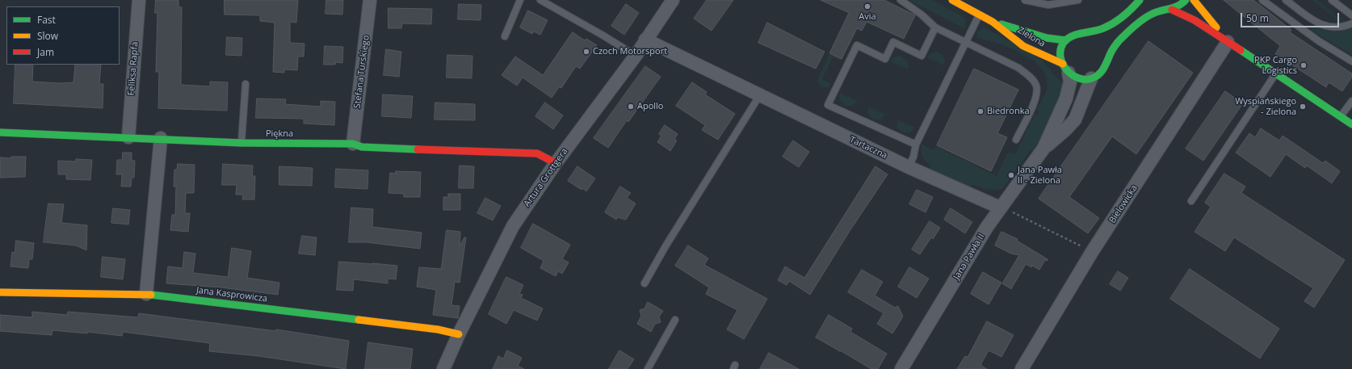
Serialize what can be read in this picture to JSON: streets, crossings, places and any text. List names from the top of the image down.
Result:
{
  "streets": {
    "street": [
      "Zielona",
      "Feliksa Rapfa",
      "Stefana Turskiego",
      "Piękna",
      "Tartaczna",
      "Artura Grottgera",
      "Bielowicka",
      "Jana Pawła II",
      "Jana Kasprowicza"
    ]
  },
  "crossings": [
    ["Zielona", "Jana Pawła II"],
    ["Feliksa Rapfa", "Piękna"],
    ["Stefana Turskiego", "Piękna"],
    ["Piękna", "Artura Grottgera"],
    ["Tartaczna", "Artura Grottgera"],
    ["Tartaczna", "Jana Pawła II"],
    ["Artura Grottgera", "Jana Kasprowicza"]
  ],
  "places": [
    "Avia",
    "Czoch Motorsport",
    "PKP Cargo Logistics",
    "Apollo",
    "Wyspiańskiego - Zielona",
    "Biedronka",
    "Jana Pawła II - Zielona"
  ],
  "legend": ["Fast", "Slow", "Jam"],
  "scale_bar": "50 m"
}
